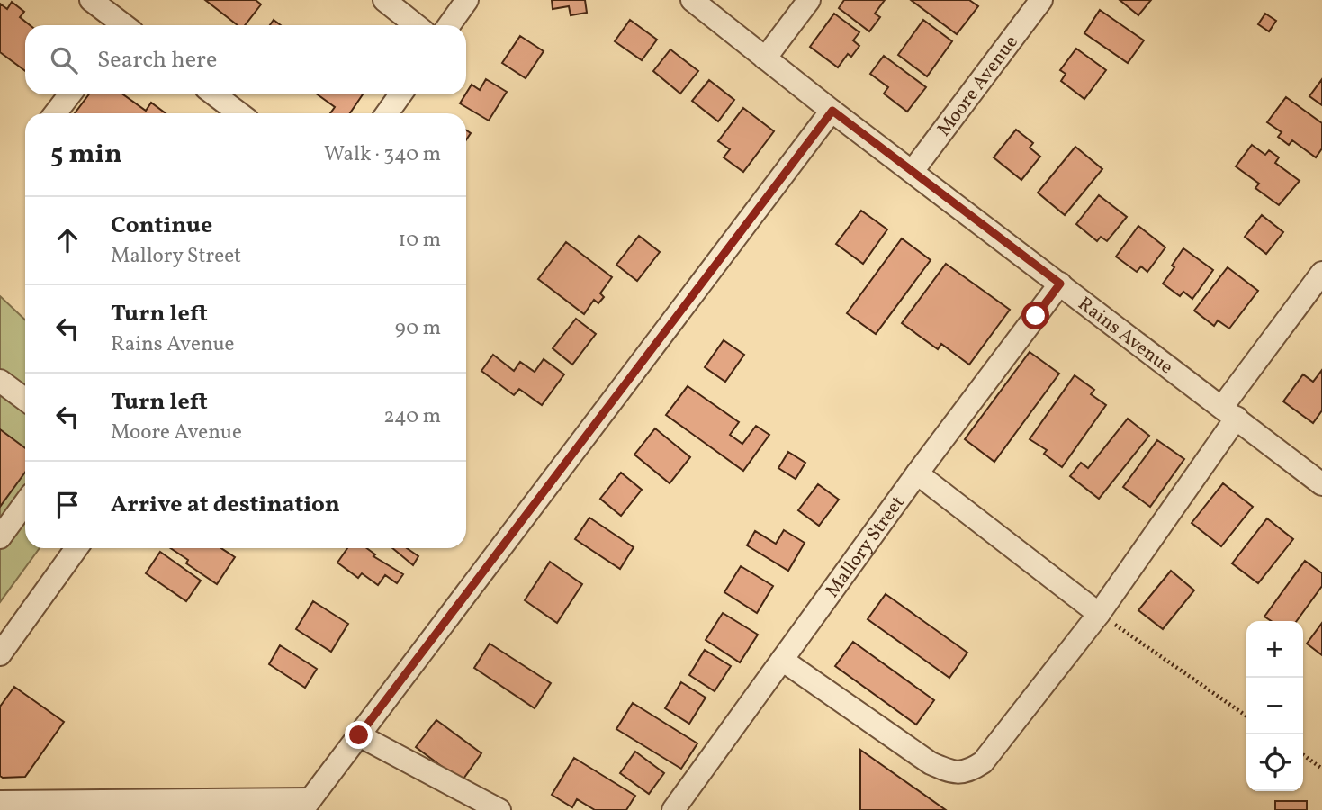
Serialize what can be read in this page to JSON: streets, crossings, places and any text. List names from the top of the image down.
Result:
{
  "streets": {
    "street": ["Moore Avenue", "Rains Avenue", "Mallory Street"]
  },
  "crossings": [
    ["Moore Avenue", "Rains Avenue"],
    ["Rains Avenue", "Mallory Street"]
  ],
  "page": {
    "search": "Search here",
    "heading": ["5 min", "Walk · 340 m"],
    "list": [
      ["Continue", "Mallory Street", "10 m"],
      ["Turn left", "Rains Avenue", "90 m"],
      ["Turn left", "Moore Avenue", "240 m"],
      "Arrive at destination"
    ],
    "map_buttons": ["+", "−"]
  }
}
